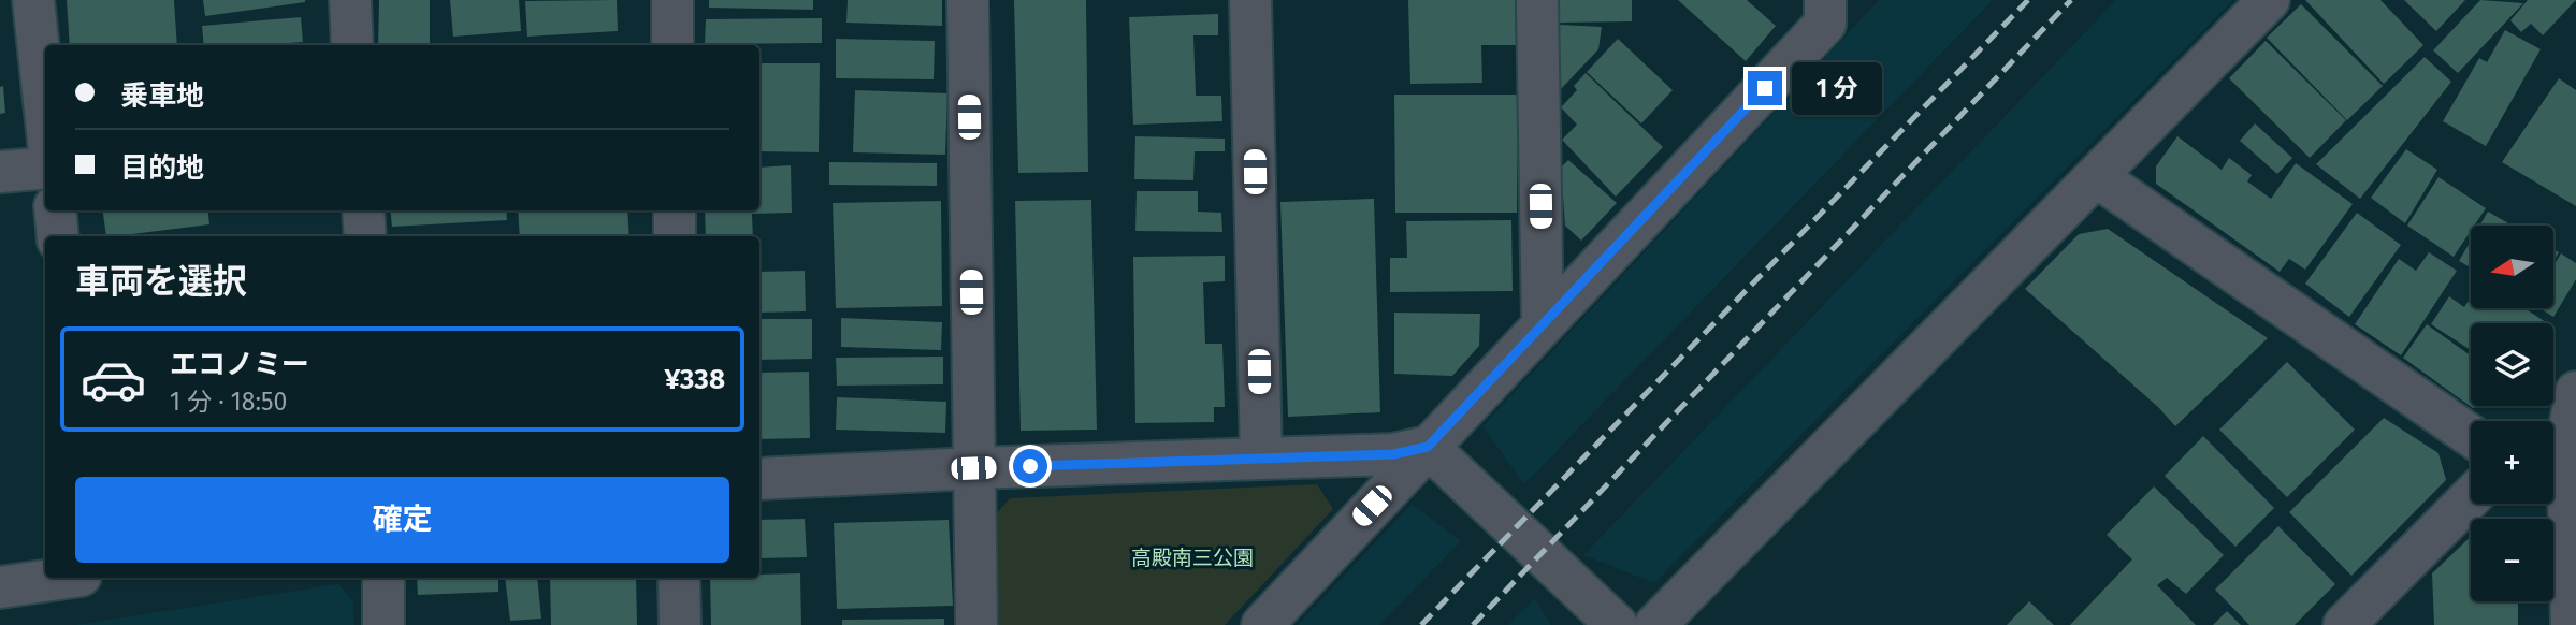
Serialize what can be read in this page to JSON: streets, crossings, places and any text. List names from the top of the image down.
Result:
{
  "parks": ["高殿南三公園"],
  "north": "left",
  "page": {
    "banner": ["乗車地", "目的地"],
    "bubble": "1 分",
    "map_buttons": ["+", "−"],
    "heading": "車両を選択",
    "list": [
      {
        "name": "エコノミー",
        "note": "1 分 · 18:50",
        "value": "¥338"
      }
    ],
    "buttons": "確定"
  }
}
